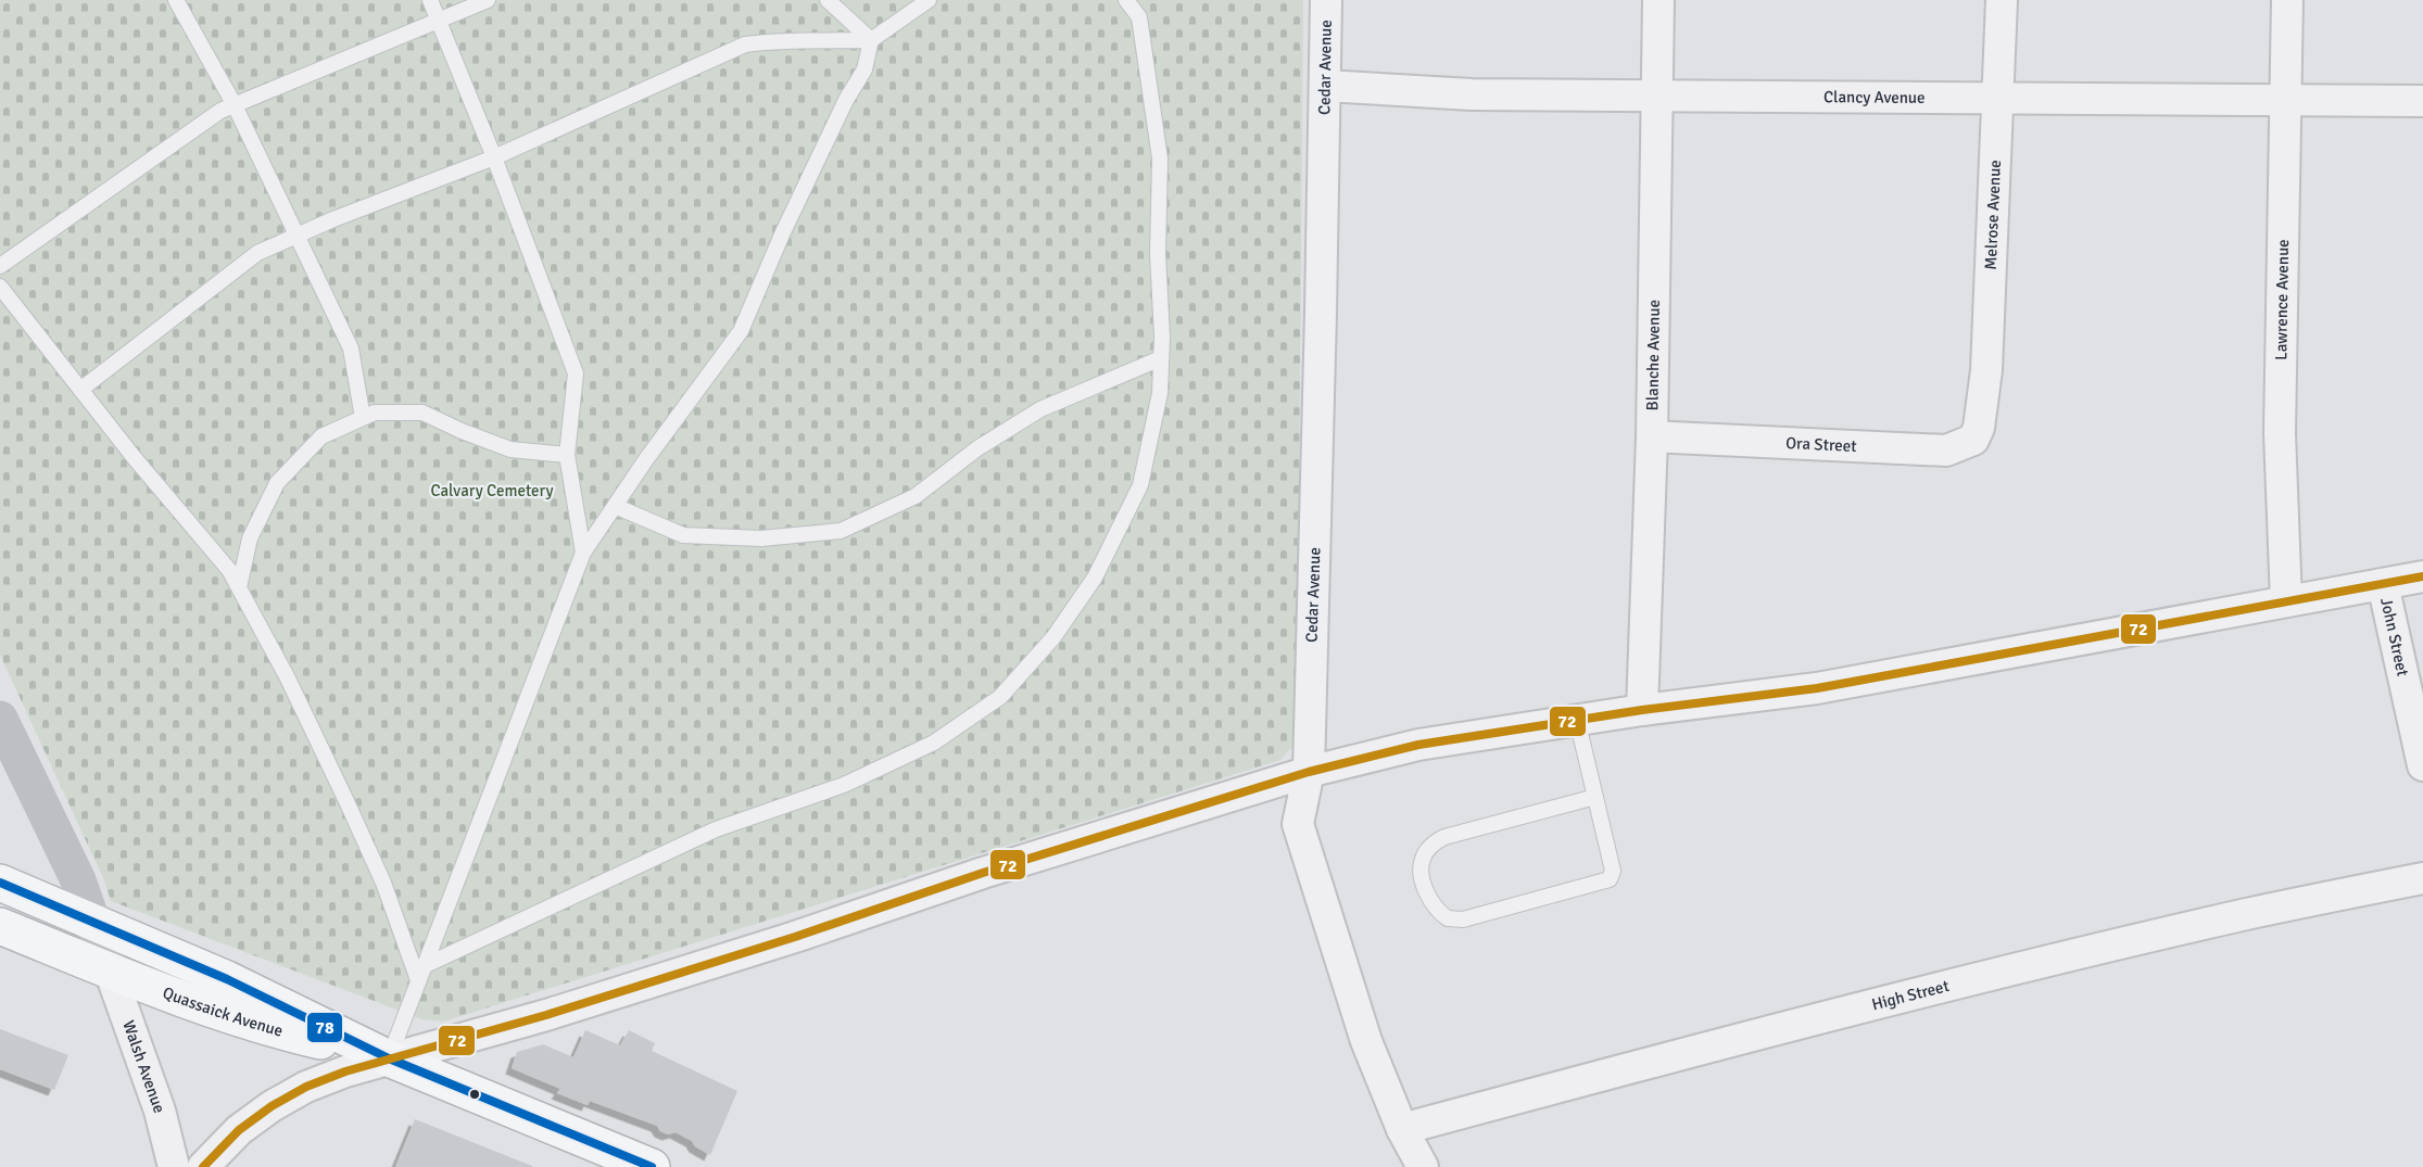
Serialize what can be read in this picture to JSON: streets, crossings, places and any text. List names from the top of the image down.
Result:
{
  "streets": {
    "highway": ["Quassaick Avenue"],
    "street": [
      "Cedar Avenue",
      "Clancy Avenue",
      "Melrose Avenue",
      "Lawrence Avenue",
      "Blanche Avenue",
      "Ora Street",
      "John Street",
      "High Street",
      "Walsh Avenue"
    ]
  },
  "crossings": [
    ["Cedar Avenue", "Clancy Avenue"],
    ["Cedar Avenue", "High Street"],
    ["Clancy Avenue", "Melrose Avenue"],
    ["Clancy Avenue", "Lawrence Avenue"],
    ["Clancy Avenue", "Blanche Avenue"],
    ["Melrose Avenue", "Ora Street"],
    ["Blanche Avenue", "Ora Street"],
    ["Quassaick Avenue", "Walsh Avenue"]
  ],
  "parks": ["Calvary Cemetery"],
  "lines": ["transit line 72", "transit line 78"]
}
